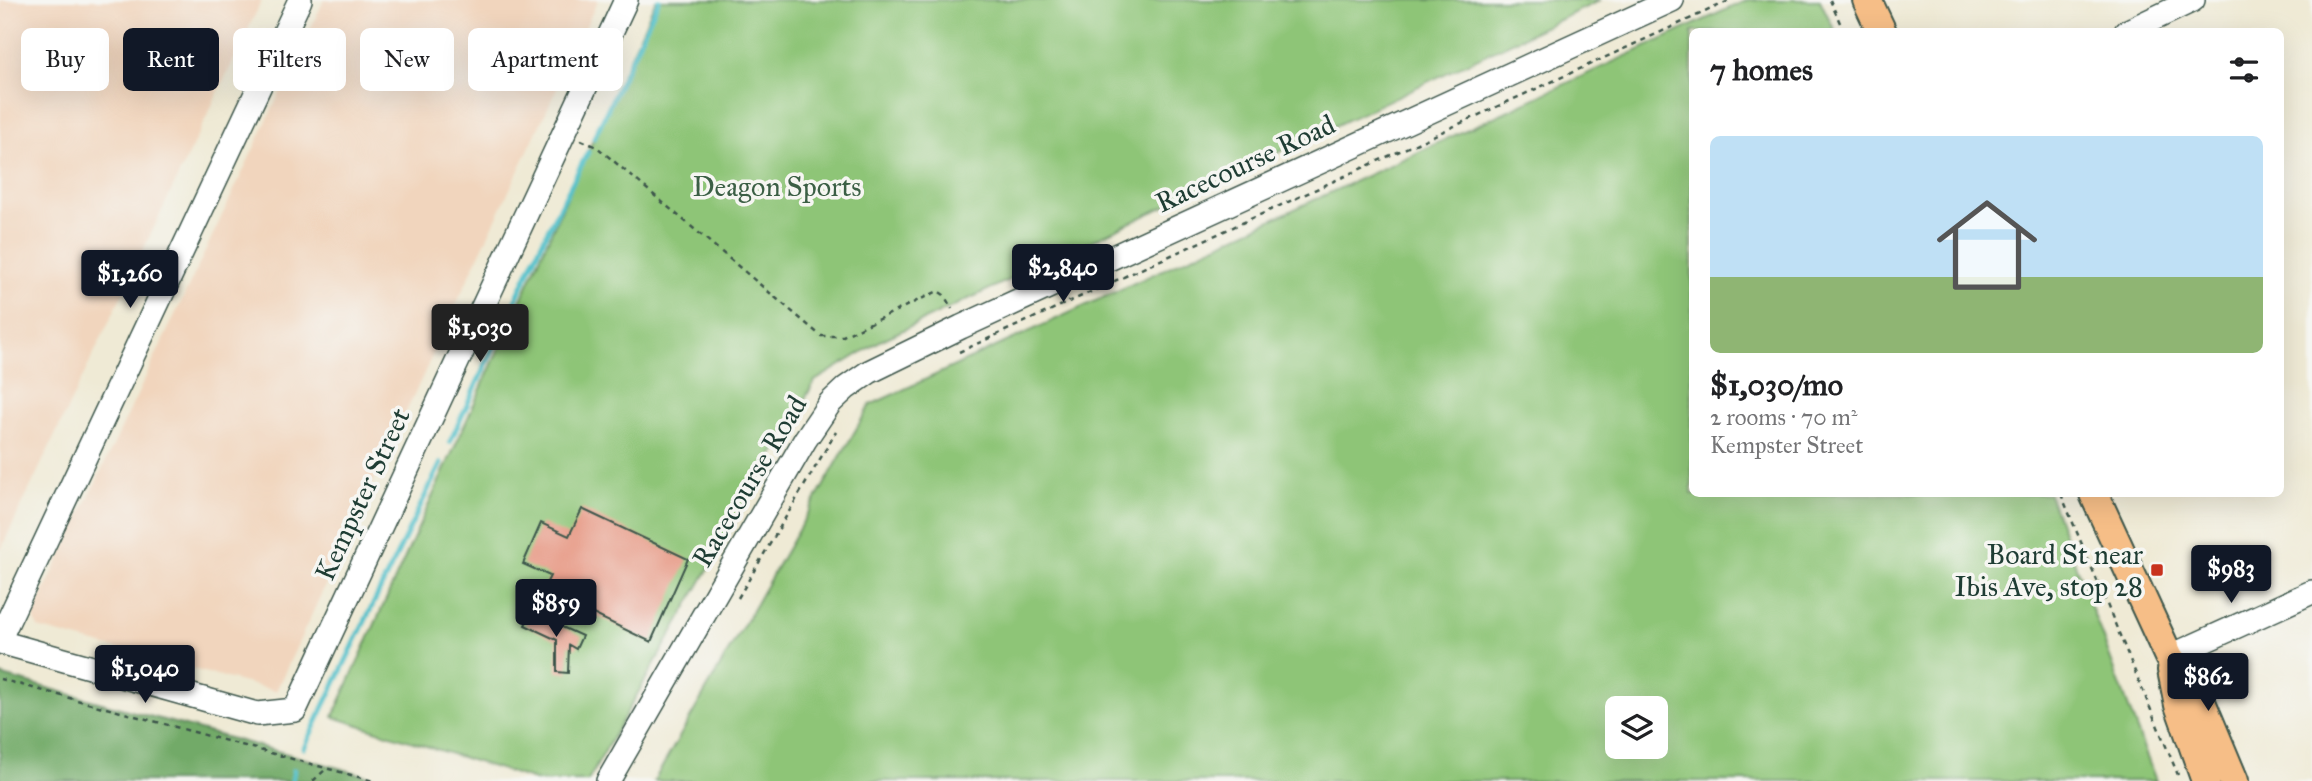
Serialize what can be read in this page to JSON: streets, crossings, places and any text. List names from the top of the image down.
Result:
{
  "streets": {
    "street": ["Racecourse Road", "Kempster Street"]
  },
  "parks": ["Deagon Sports"],
  "places": {
    "transit": ["Board St near Ibis Ave, stop 28"]
  },
  "page": {
    "chip": [
      "Buy",
      "Rent",
      "Filters",
      "New",
      "Apartment"
    ],
    "heading": "7 homes",
    "list": [
      {
        "name": "$1,030/mo",
        "note": "2 rooms · 70 m² · Kempster Street"
      }
    ],
    "price": [
      "$2,840",
      "$1,260",
      "$1,030",
      "$983",
      "$859",
      "$1,040",
      "$862"
    ]
  }
}
